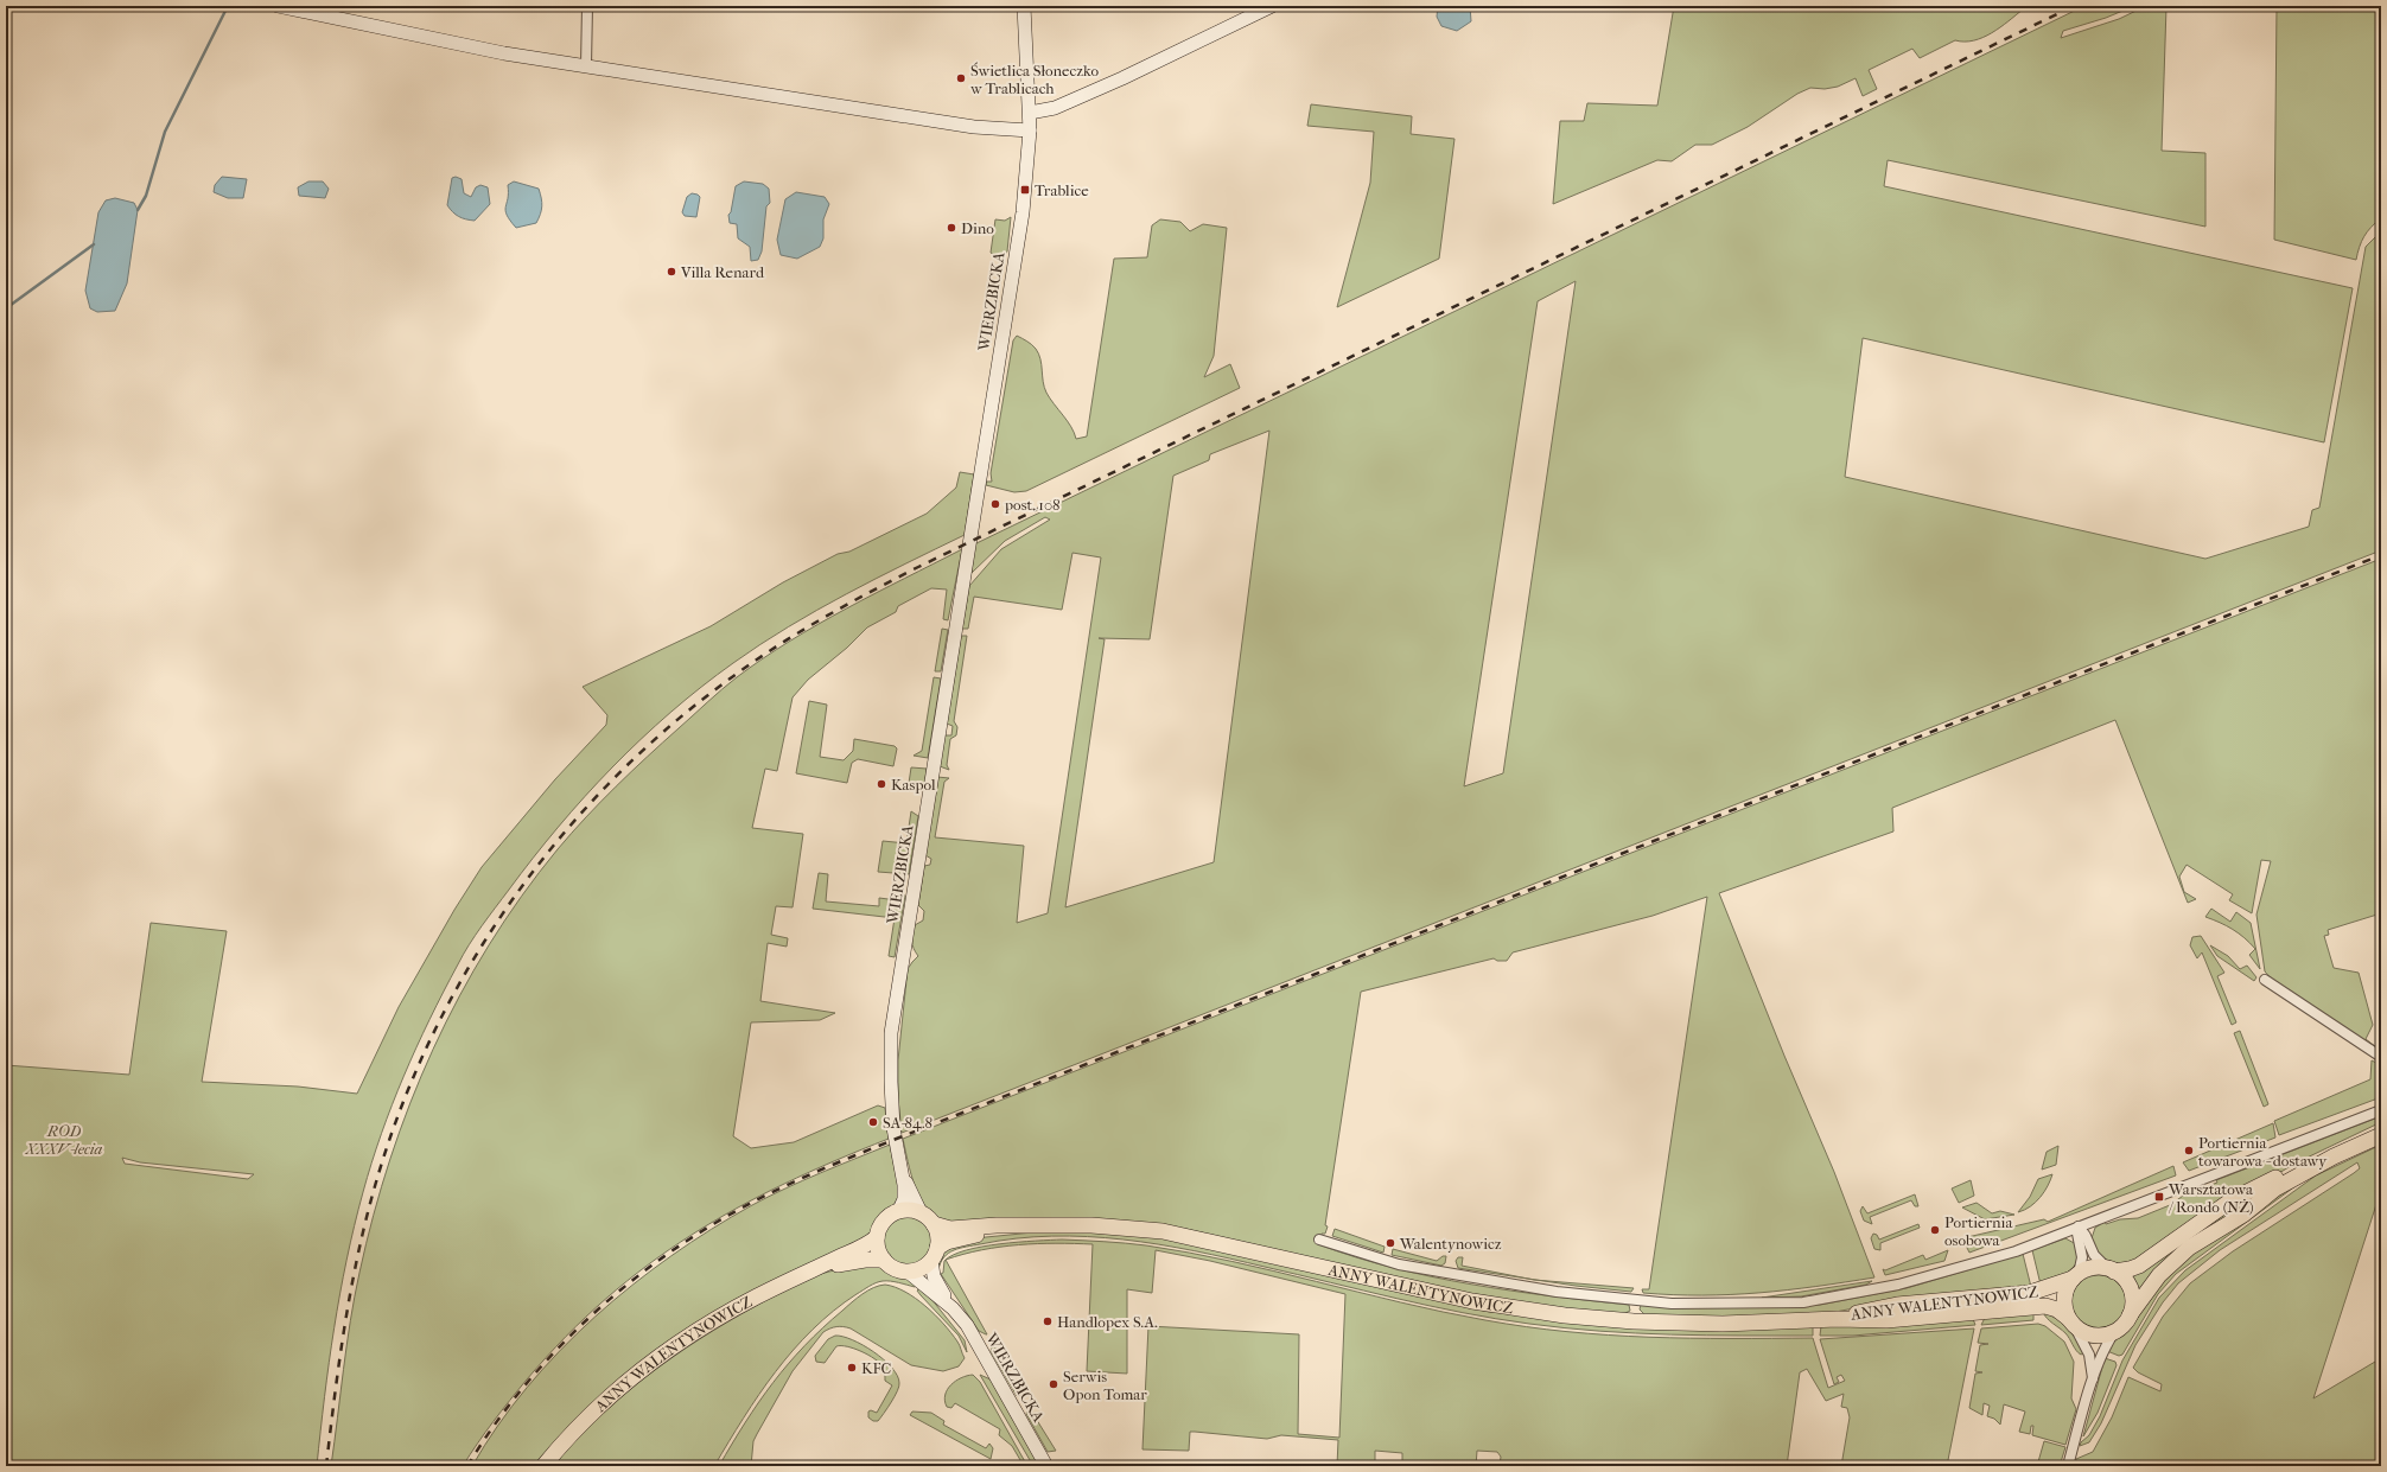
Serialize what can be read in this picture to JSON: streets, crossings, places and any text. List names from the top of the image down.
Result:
{
  "streets": {
    "main road": ["ANNY WALENTYNOWICZ"],
    "street": ["WIERZBICKA"]
  },
  "crossings": [
    ["WIERZBICKA", "ANNY WALENTYNOWICZ"]
  ],
  "parks": ["ROD XXXV-lecia"],
  "places": {
    "other": [
      "Świetlica Słoneczko w Trablicach",
      "Dino",
      "Villa Renard",
      "post. 108",
      "Kaspol",
      "SA-84.8",
      "Portiernia towarowa - dostawy",
      "Portiernia osobowa",
      "Walentynowicz",
      "Handlopex S.A.",
      "KFC",
      "Serwis Opon Tomar"
    ],
    "transit": ["Trablice", "Warsztatowa / Rondo (NŻ)"]
  }
}
